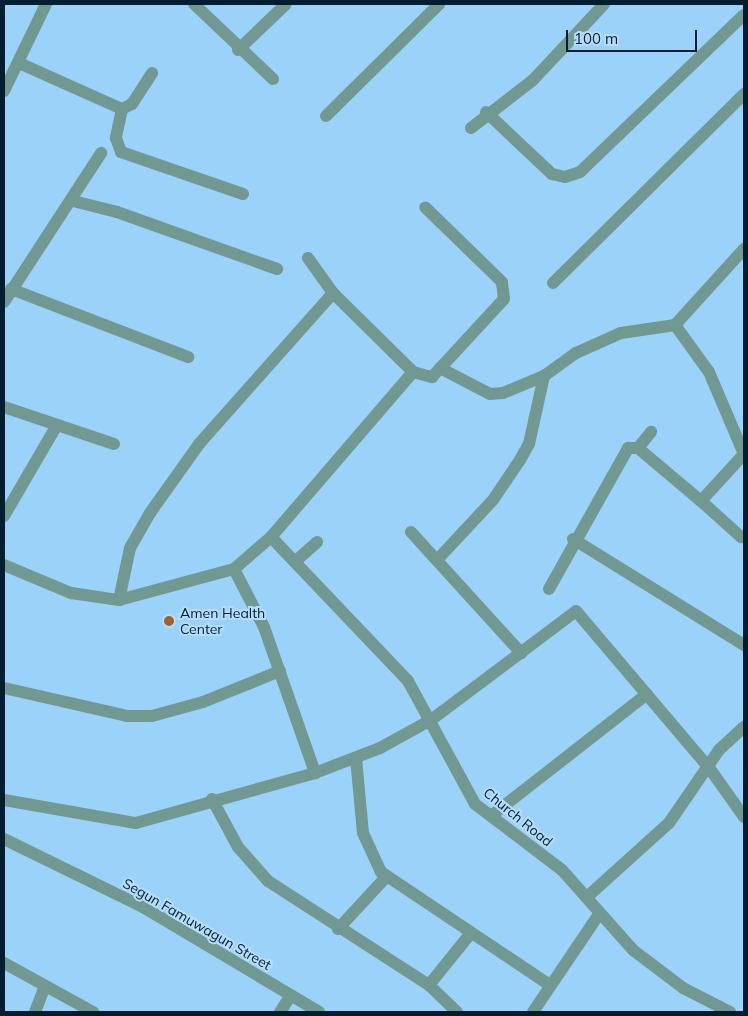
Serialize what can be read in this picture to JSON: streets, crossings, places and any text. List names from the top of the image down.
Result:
{
  "streets": {
    "street": ["Church Road", "Segun Famuwagun Street"]
  },
  "places": ["Amen Health Center"],
  "scale_bar": "100 m"
}
